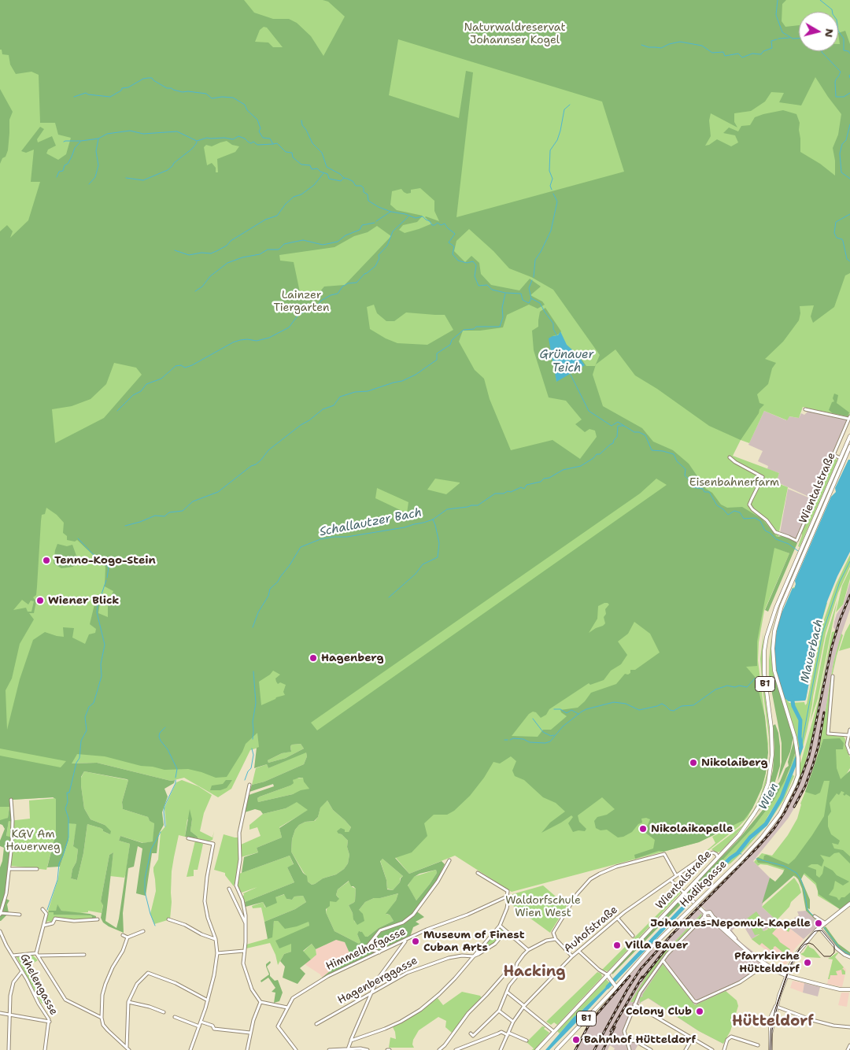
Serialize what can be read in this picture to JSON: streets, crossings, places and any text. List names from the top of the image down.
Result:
{
  "streets": {
    "main road": ["Wientalstraße", "B1", "Hadikgasse"],
    "street": [
      "Auhofstraße",
      "Himmelhofgasse",
      "Hagenberggasse",
      "Ghelengasse"
    ]
  },
  "crossings": [
    ["Wientalstraße", "B1"],
    ["Wientalstraße", "Hadikgasse"],
    ["Wientalstraße", "Auhofstraße"]
  ],
  "districts": ["Hacking", "Hütteldorf"],
  "water": [
    "Grünauer Teich",
    "Schallautzer Bach",
    "Mauerbach",
    "Wien"
  ],
  "parks": [
    "Naturwaldreservat Johannser Kogel",
    "Lainzer Tiergarten",
    "Eisenbahnerfarm",
    "KGV Am Hauerweg",
    "Waldorfschule Wien West"
  ],
  "places": [
    "Tenno-Kogo-Stein",
    "Wiener Blick",
    "Hagenberg",
    "Nikolaiberg",
    "Nikolaikapelle",
    "Johannes-Nepomuk-Kapelle",
    "Museum of Finest Cuban Arts",
    "Villa Bauer",
    "Pfarrkirche Hütteldorf",
    "Colony Club",
    "Bahnhof Hütteldorf"
  ],
  "north": "right"
}
